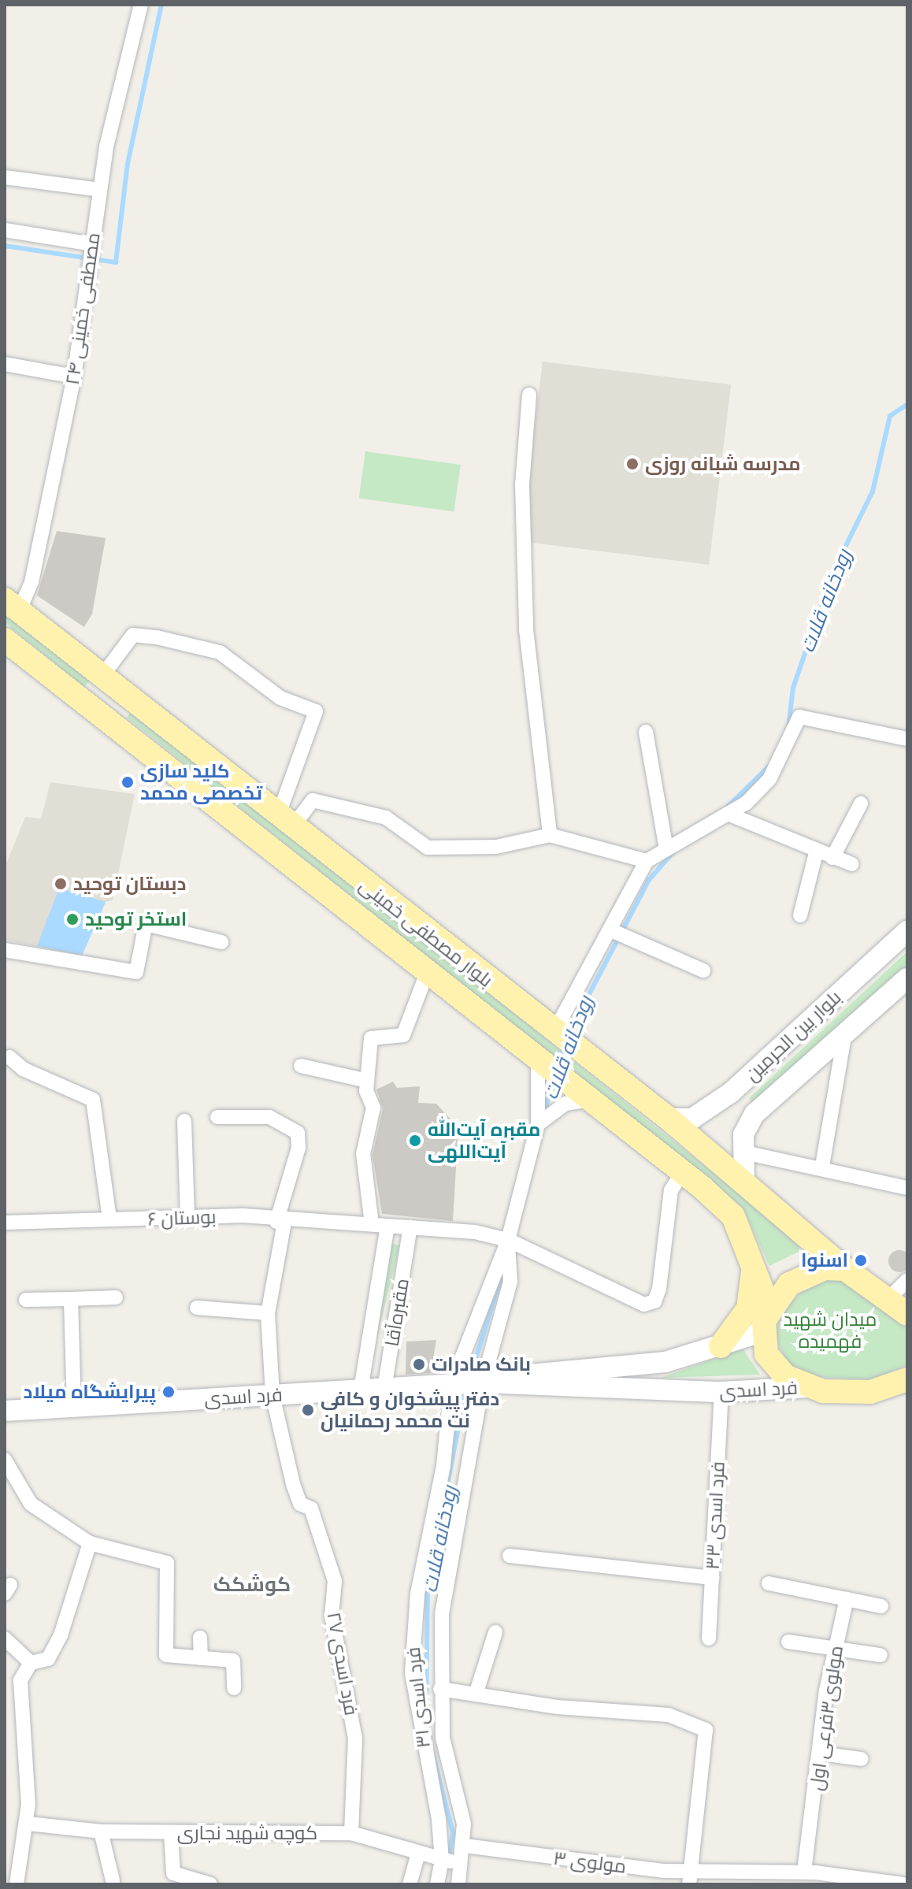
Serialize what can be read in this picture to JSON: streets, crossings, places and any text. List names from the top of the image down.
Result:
{
  "streets": {
    "main road": ["بلوار مصطفی خمینی", "بلوار بین الحرمین", "فرد اسدی"],
    "street": [
      "مصطفی خمینی ۲۴",
      "بوستان ۶",
      "مقبره‌آقا",
      "فرد اسدی ۳۳",
      "فرد اسدی ۲۷",
      "فرد اسدی ۳۱",
      "مولوی۳فرعی اول",
      "کوچه شهید ‌نجاری",
      "مولوی ۳"
    ]
  },
  "crossings": [
    ["مصطفی خمینی ۲۴", "بلوار مصطفی خمینی"],
    ["بلوار مصطفی خمینی", "بلوار بین الحرمین"],
    ["بوستان ۶", "فرد اسدی ۲۷"],
    ["مقبره‌آقا", "فرد اسدی"],
    ["فرد اسدی", "فرد اسدی ۳۳"],
    ["فرد اسدی", "فرد اسدی ۲۷"],
    ["فرد اسدی", "فرد اسدی ۳۱"],
    ["فرد اسدی ۲۷", "کوچه شهید ‌نجاری"],
    ["فرد اسدی ۳۱", "کوچه شهید ‌نجاری"],
    ["فرد اسدی ۳۱", "مولوی ۳"],
    ["مولوی۳فرعی اول", "مولوی ۳"]
  ],
  "districts": ["کوشکک"],
  "water": ["رودخانه قلات"],
  "parks": ["میدان شهید فهمیده"],
  "places": [
    "مدرسه شبانه روزی",
    "کلید سازی تخصصی محمد",
    "دبستان توحید",
    "استخر توحید",
    "مقبره آیت‌الله آیت‌اللهی",
    "اسنوا",
    "بانک صادرات",
    "پیرایشگاه میلاد",
    "دفتر پیشخوان و کافی نت محمد رحمانیان"
  ]
}
